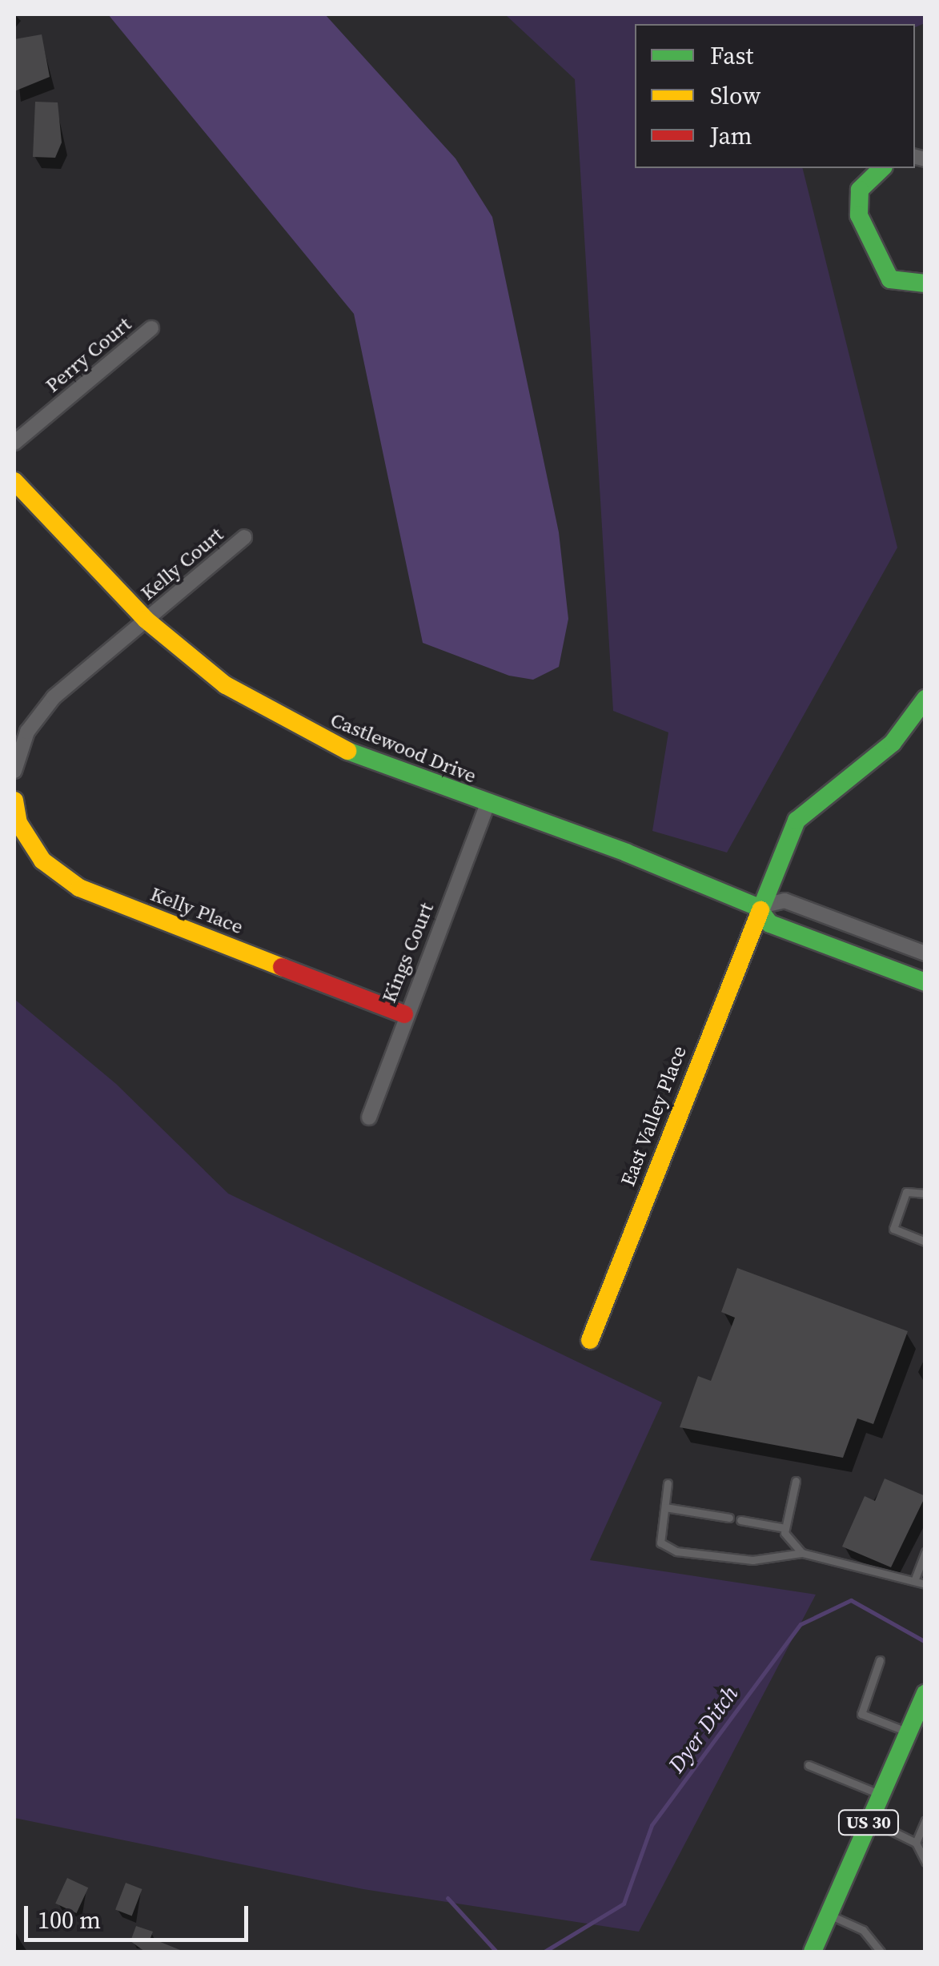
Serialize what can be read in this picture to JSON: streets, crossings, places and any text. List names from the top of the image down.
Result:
{
  "streets": {
    "street": [
      "Perry Court",
      "Kelly Court",
      "Castlewood Drive",
      "Kelly Place",
      "Kings Court",
      "East Valley Place",
      "US 30"
    ]
  },
  "crossings": [
    ["Kelly Court", "Castlewood Drive"],
    ["Castlewood Drive", "Kings Court"],
    ["Castlewood Drive", "East Valley Place"],
    ["Kelly Place", "Kings Court"]
  ],
  "water": ["Dyer Ditch"],
  "legend": ["Fast", "Slow", "Jam"],
  "scale_bar": "100 m"
}
